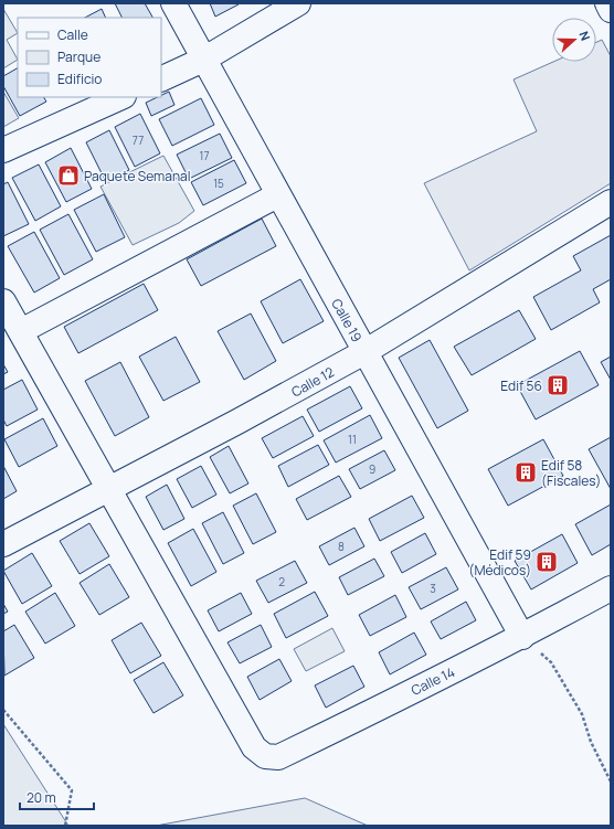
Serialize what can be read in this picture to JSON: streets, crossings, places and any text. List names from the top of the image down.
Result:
{
  "streets": {
    "street": ["Calle 19", "Calle 12", "Calle 14"]
  },
  "crossings": [
    ["Calle 19", "Calle 12"],
    ["Calle 19", "Calle 14"],
    ["Calle 12", "Calle 14"]
  ],
  "places": {
    "shop": ["Paquete Semanal"],
    "building": ["Edif 56", "Edif 58 (Fiscales)", "Edif 59 (Médicos)"]
  },
  "house_numbers": [
    "77",
    "17",
    "15",
    "11",
    "9",
    "8",
    "2",
    "3"
  ],
  "legend": ["Calle", "Parque", "Edificio"],
  "scale_bar": "20 m",
  "north": "right"
}
